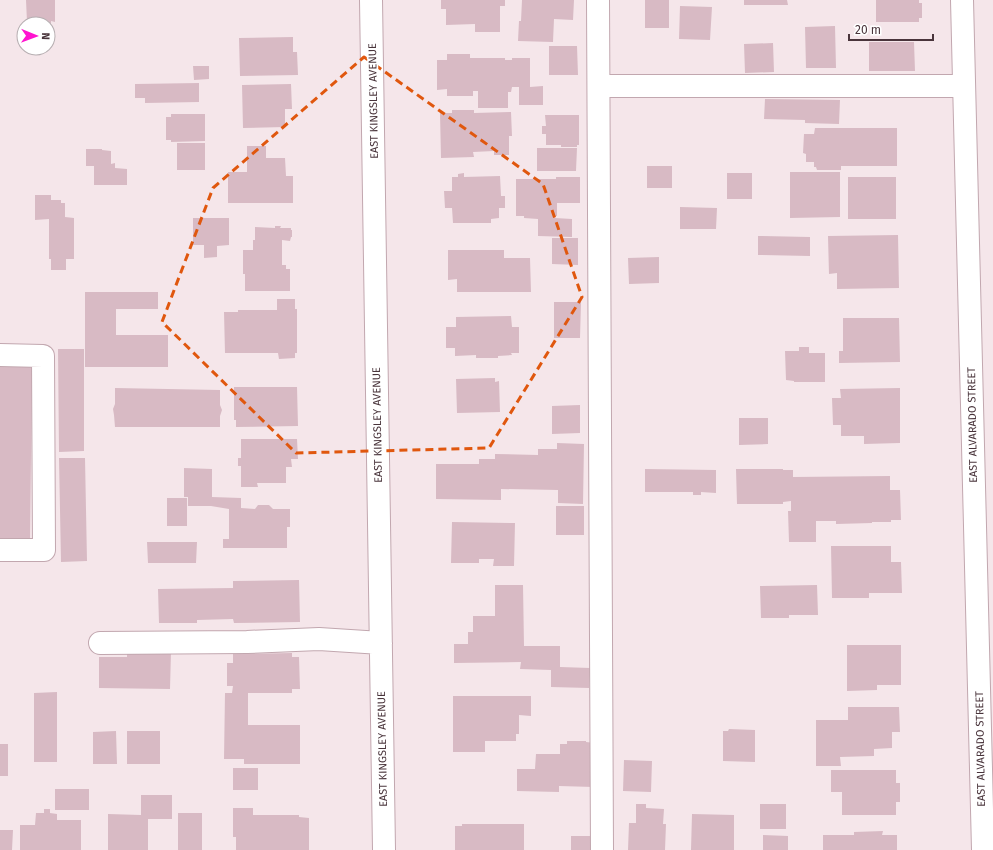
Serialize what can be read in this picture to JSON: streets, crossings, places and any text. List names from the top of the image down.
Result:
{
  "streets": {
    "street": ["EAST KINGSLEY AVENUE", "EAST ALVARADO STREET"]
  },
  "scale_bar": "20 m",
  "north": "right"
}
